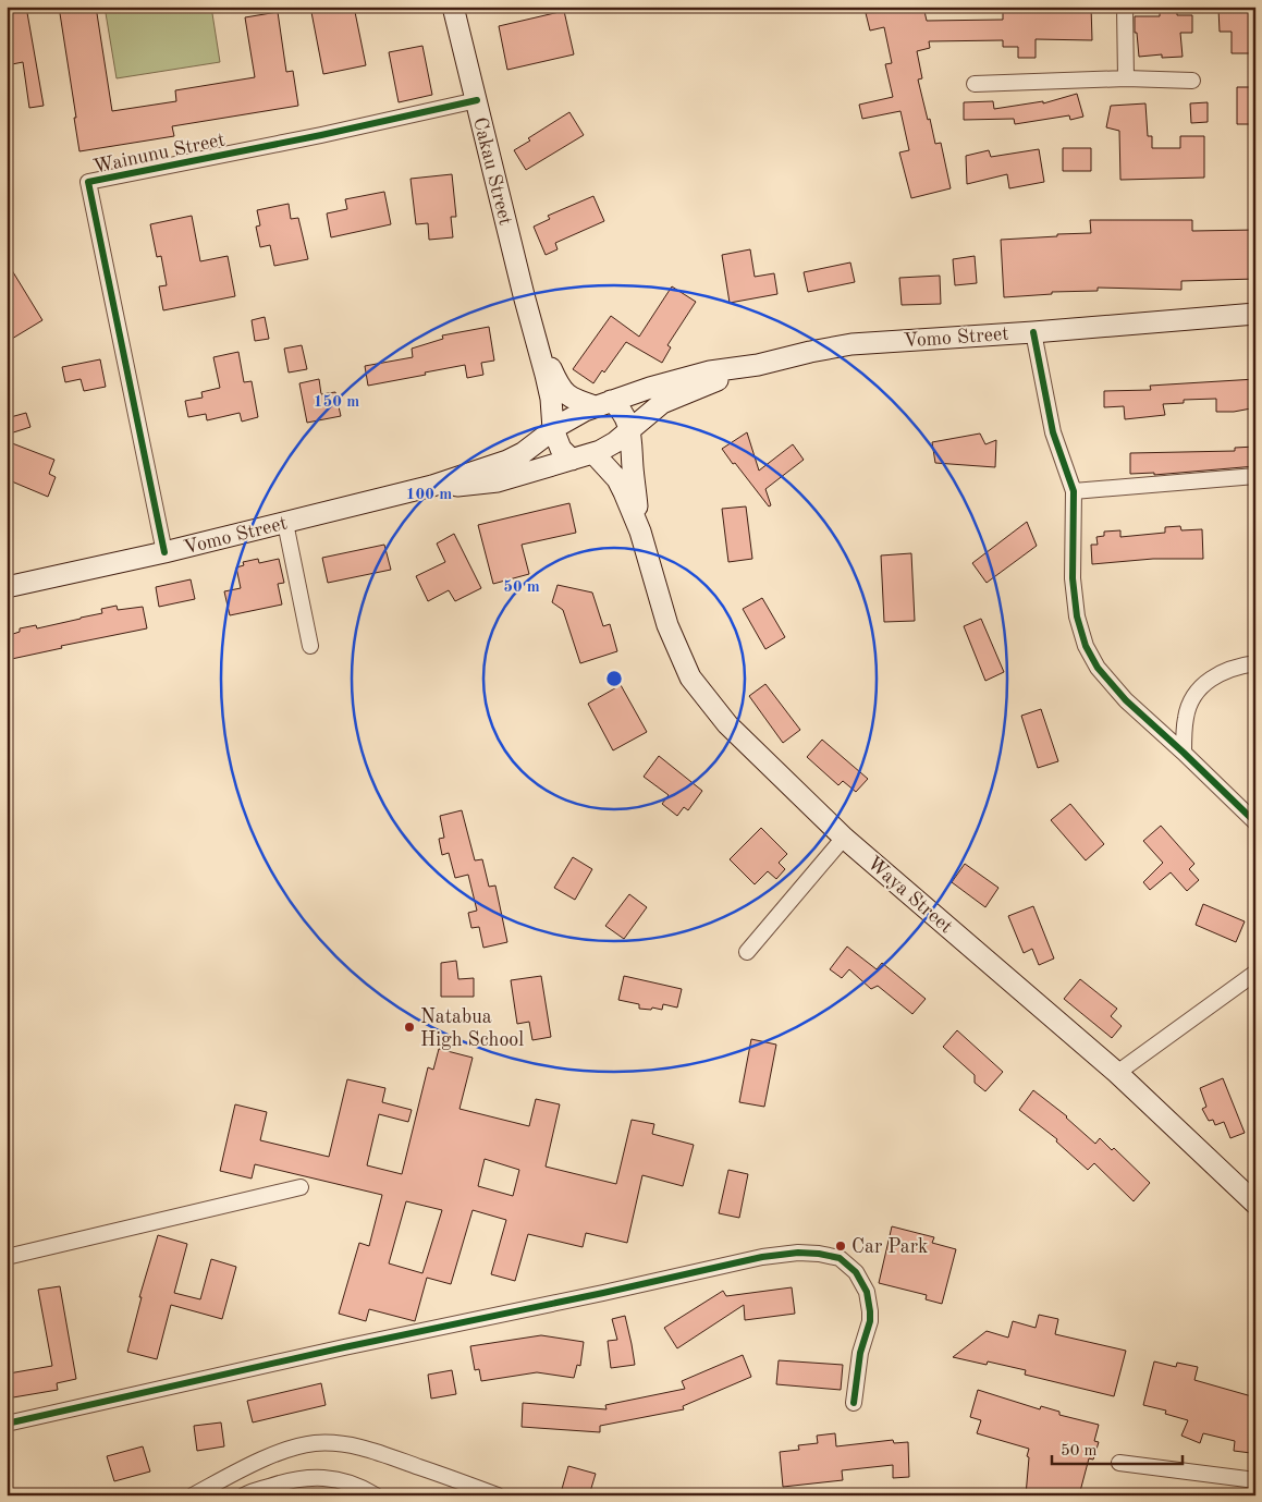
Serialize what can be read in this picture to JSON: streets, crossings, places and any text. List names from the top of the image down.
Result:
{
  "streets": {
    "main road": ["Cakau Street", "Vomo Street", "Waya Street"],
    "street": ["Wainunu Street"]
  },
  "crossings": [
    ["Wainunu Street", "Cakau Street"],
    ["Wainunu Street", "Vomo Street"],
    ["Cakau Street", "Vomo Street"],
    ["Vomo Street", "Waya Street"]
  ],
  "places": ["Natabua High School", "Car Park"],
  "scale_bar": "50 m",
  "rings": ["150 m", "100 m", "50 m"]
}
